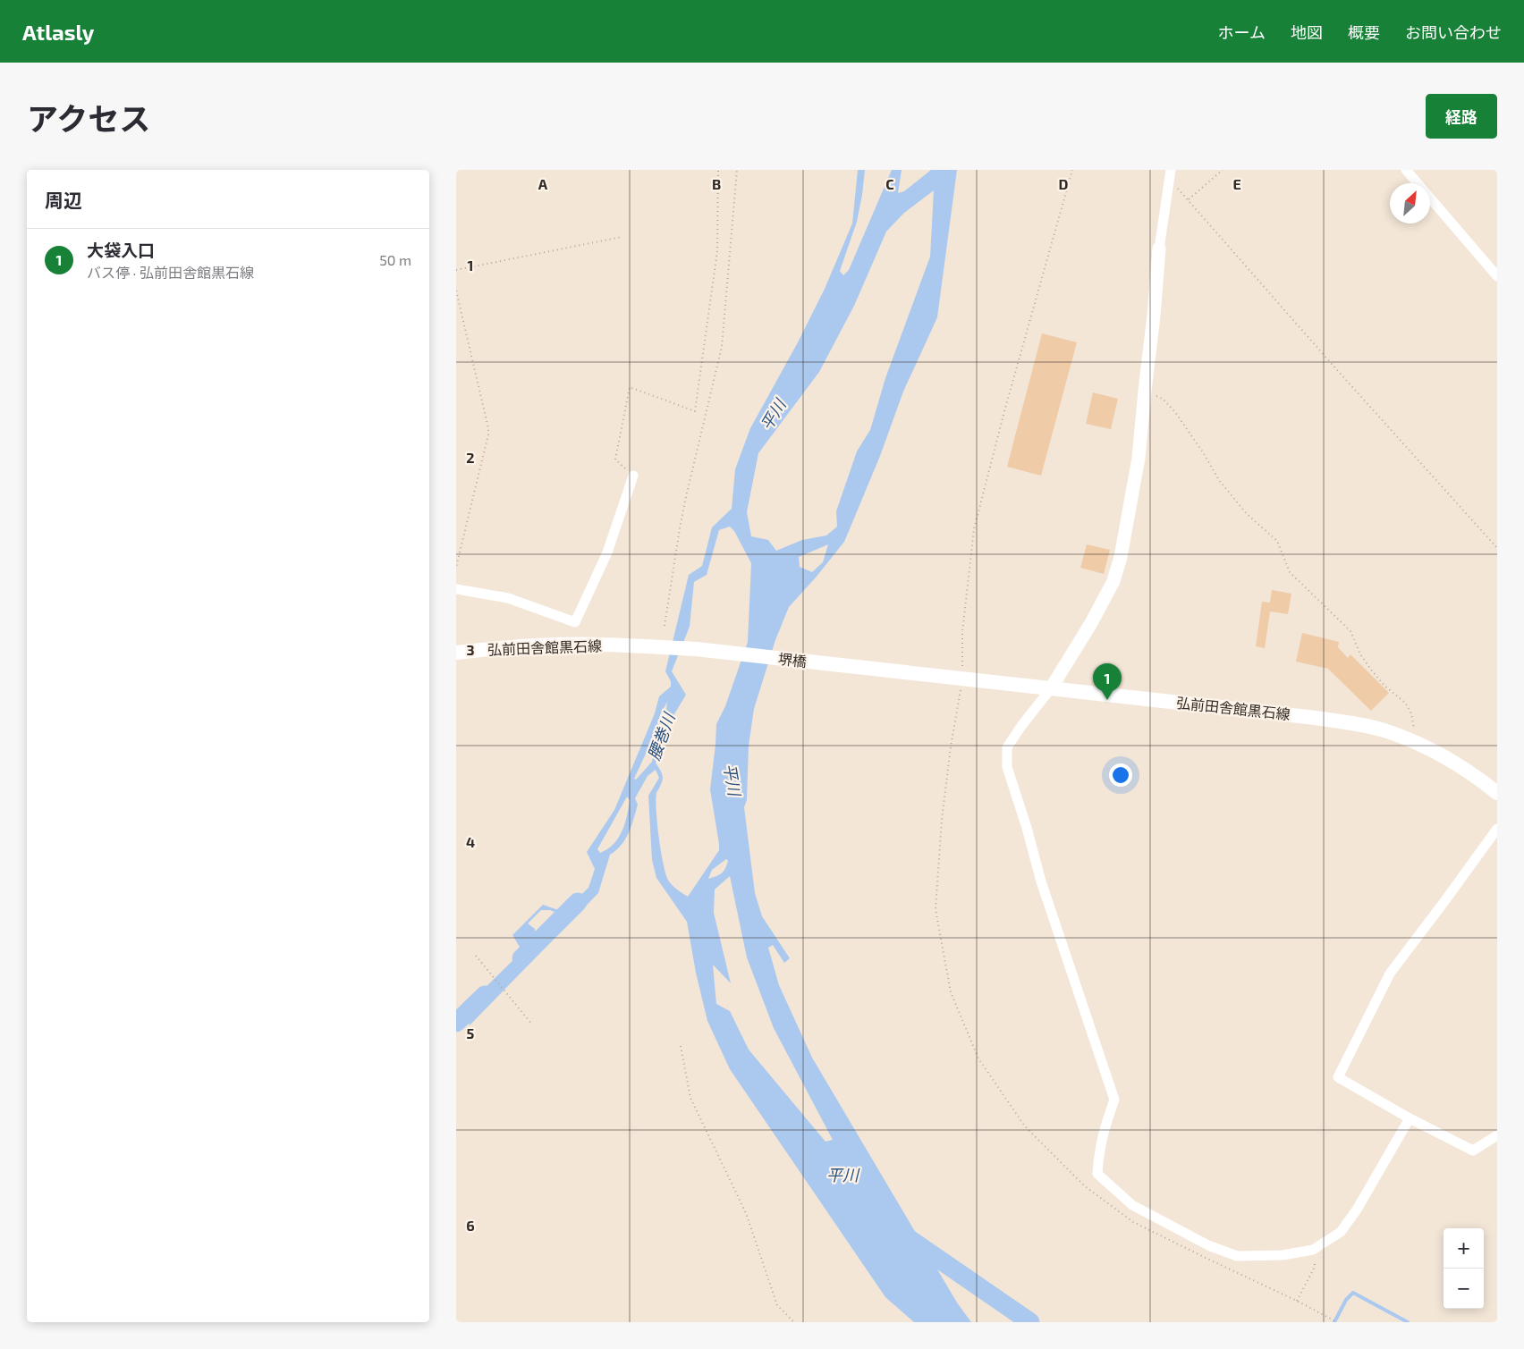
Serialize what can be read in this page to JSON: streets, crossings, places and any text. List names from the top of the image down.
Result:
{
  "streets": {
    "main road": ["弘前田舎館黒石線", "堺橋"]
  },
  "crossings": [
    ["弘前田舎館黒石線", "堺橋"]
  ],
  "water": ["平川", "腰巻川"],
  "north": "top right",
  "page": {
    "header": "Atlasly",
    "nav": [
      "ホーム",
      "地図",
      "概要",
      "お問い合わせ"
    ],
    "title": "アクセス",
    "buttons": "経路",
    "heading": "周辺",
    "list": [
      {
        "mark": "1",
        "name": "大袋入口",
        "note": "バス停 · 弘前田舎館黒石線",
        "value": "50 m"
      }
    ],
    "pins": "1",
    "map_buttons": ["+", "−"]
  },
  "grid": {
    "columns": [
      "A",
      "B",
      "C",
      "D",
      "E"
    ],
    "rows": [
      "1",
      "2",
      "3",
      "4",
      "5",
      "6"
    ]
  }
}
